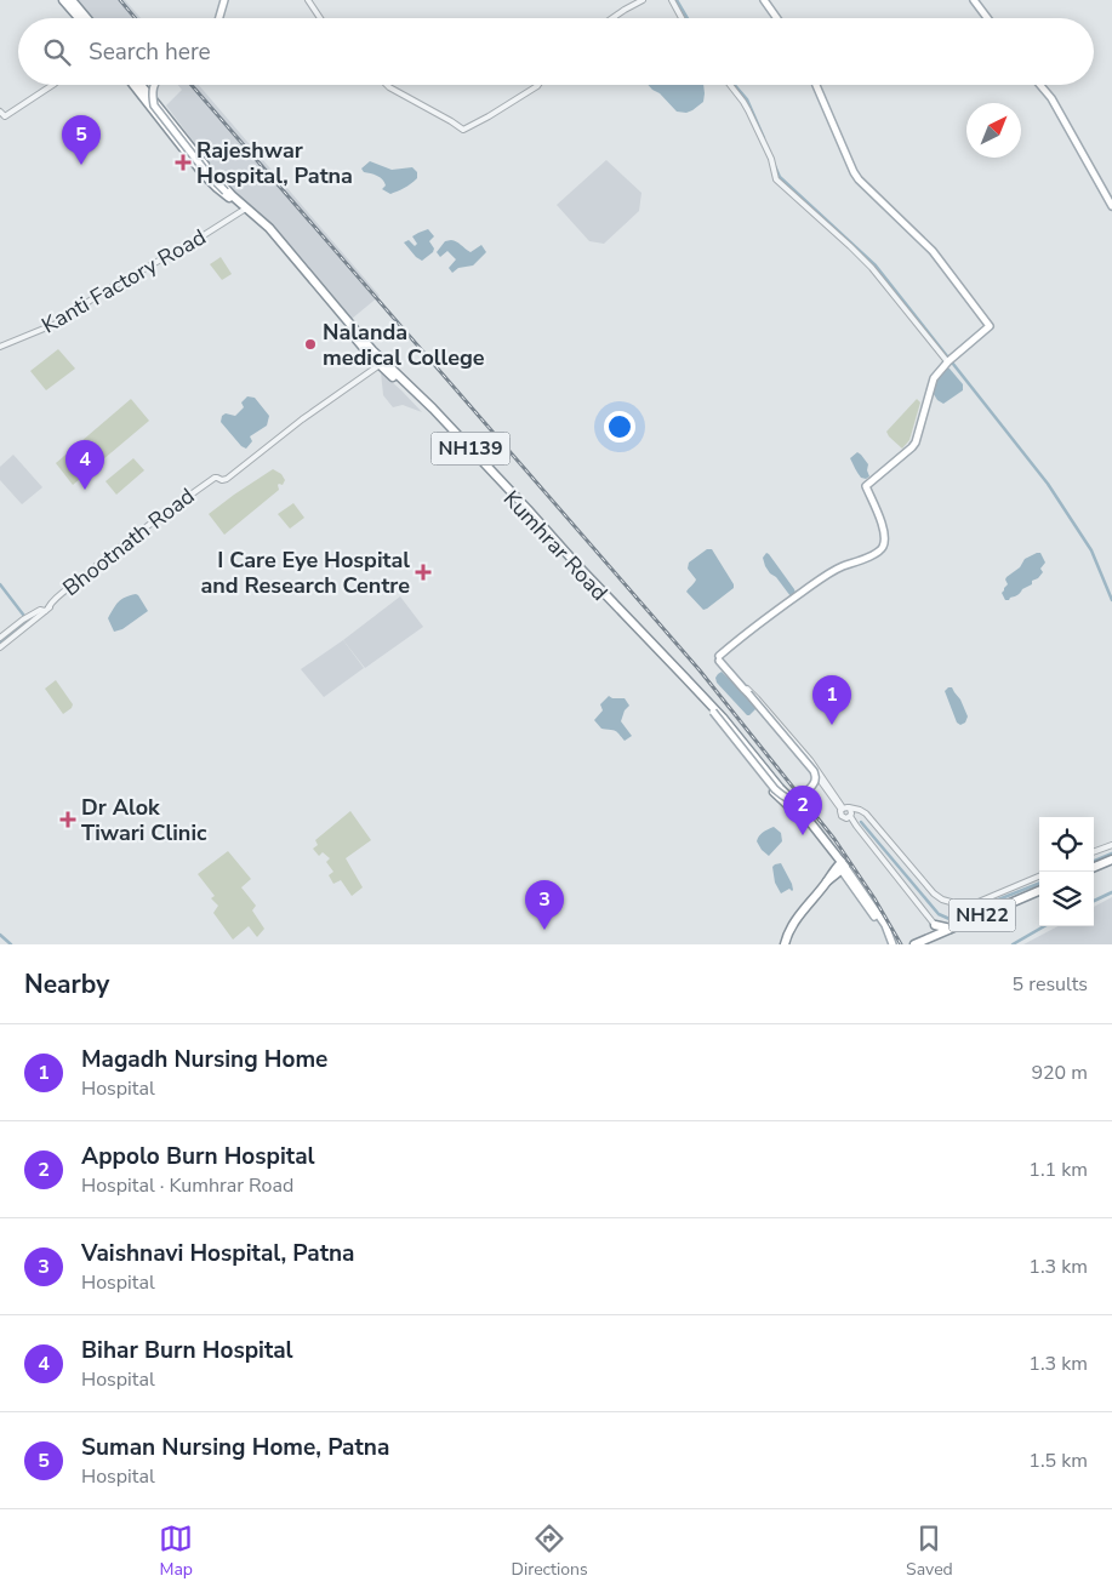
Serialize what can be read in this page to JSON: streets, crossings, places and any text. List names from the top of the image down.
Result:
{
  "streets": {
    "highway": ["NH139", "Kumhrar Road", "NH22"],
    "street": ["Kanti Factory Road", "Bhootnath Road"]
  },
  "crossings": [
    ["Kanti Factory Road", "NH139"],
    ["NH139", "Kumhrar Road"],
    ["Bhootnath Road", "Kumhrar Road"]
  ],
  "places": {
    "health": ["Rajeshwar Hospital, Patna", "I Care Eye Hospital and Research Centre", "Dr Alok Tiwari Clinic"],
    "other": ["Nalanda medical College"]
  },
  "north": "top right",
  "page": {
    "search": "Search here",
    "pins": [
      "5",
      "4",
      "1",
      "2",
      "3"
    ],
    "heading": ["Nearby", "5 results"],
    "list": [
      {
        "mark": "1",
        "name": "Magadh Nursing Home",
        "note": "Hospital",
        "value": "920 m"
      },
      {
        "mark": "2",
        "name": "Appolo Burn Hospital",
        "note": "Hospital · Kumhrar Road",
        "value": "1.1 km"
      },
      {
        "mark": "3",
        "name": "Vaishnavi Hospital, Patna",
        "note": "Hospital",
        "value": "1.3 km"
      },
      {
        "mark": "4",
        "name": "Bihar Burn Hospital",
        "note": "Hospital",
        "value": "1.3 km"
      },
      {
        "mark": "5",
        "name": "Suman Nursing Home, Patna",
        "note": "Hospital",
        "value": "1.5 km"
      }
    ],
    "nav": ["Map", "Directions", "Saved"]
  }
}
